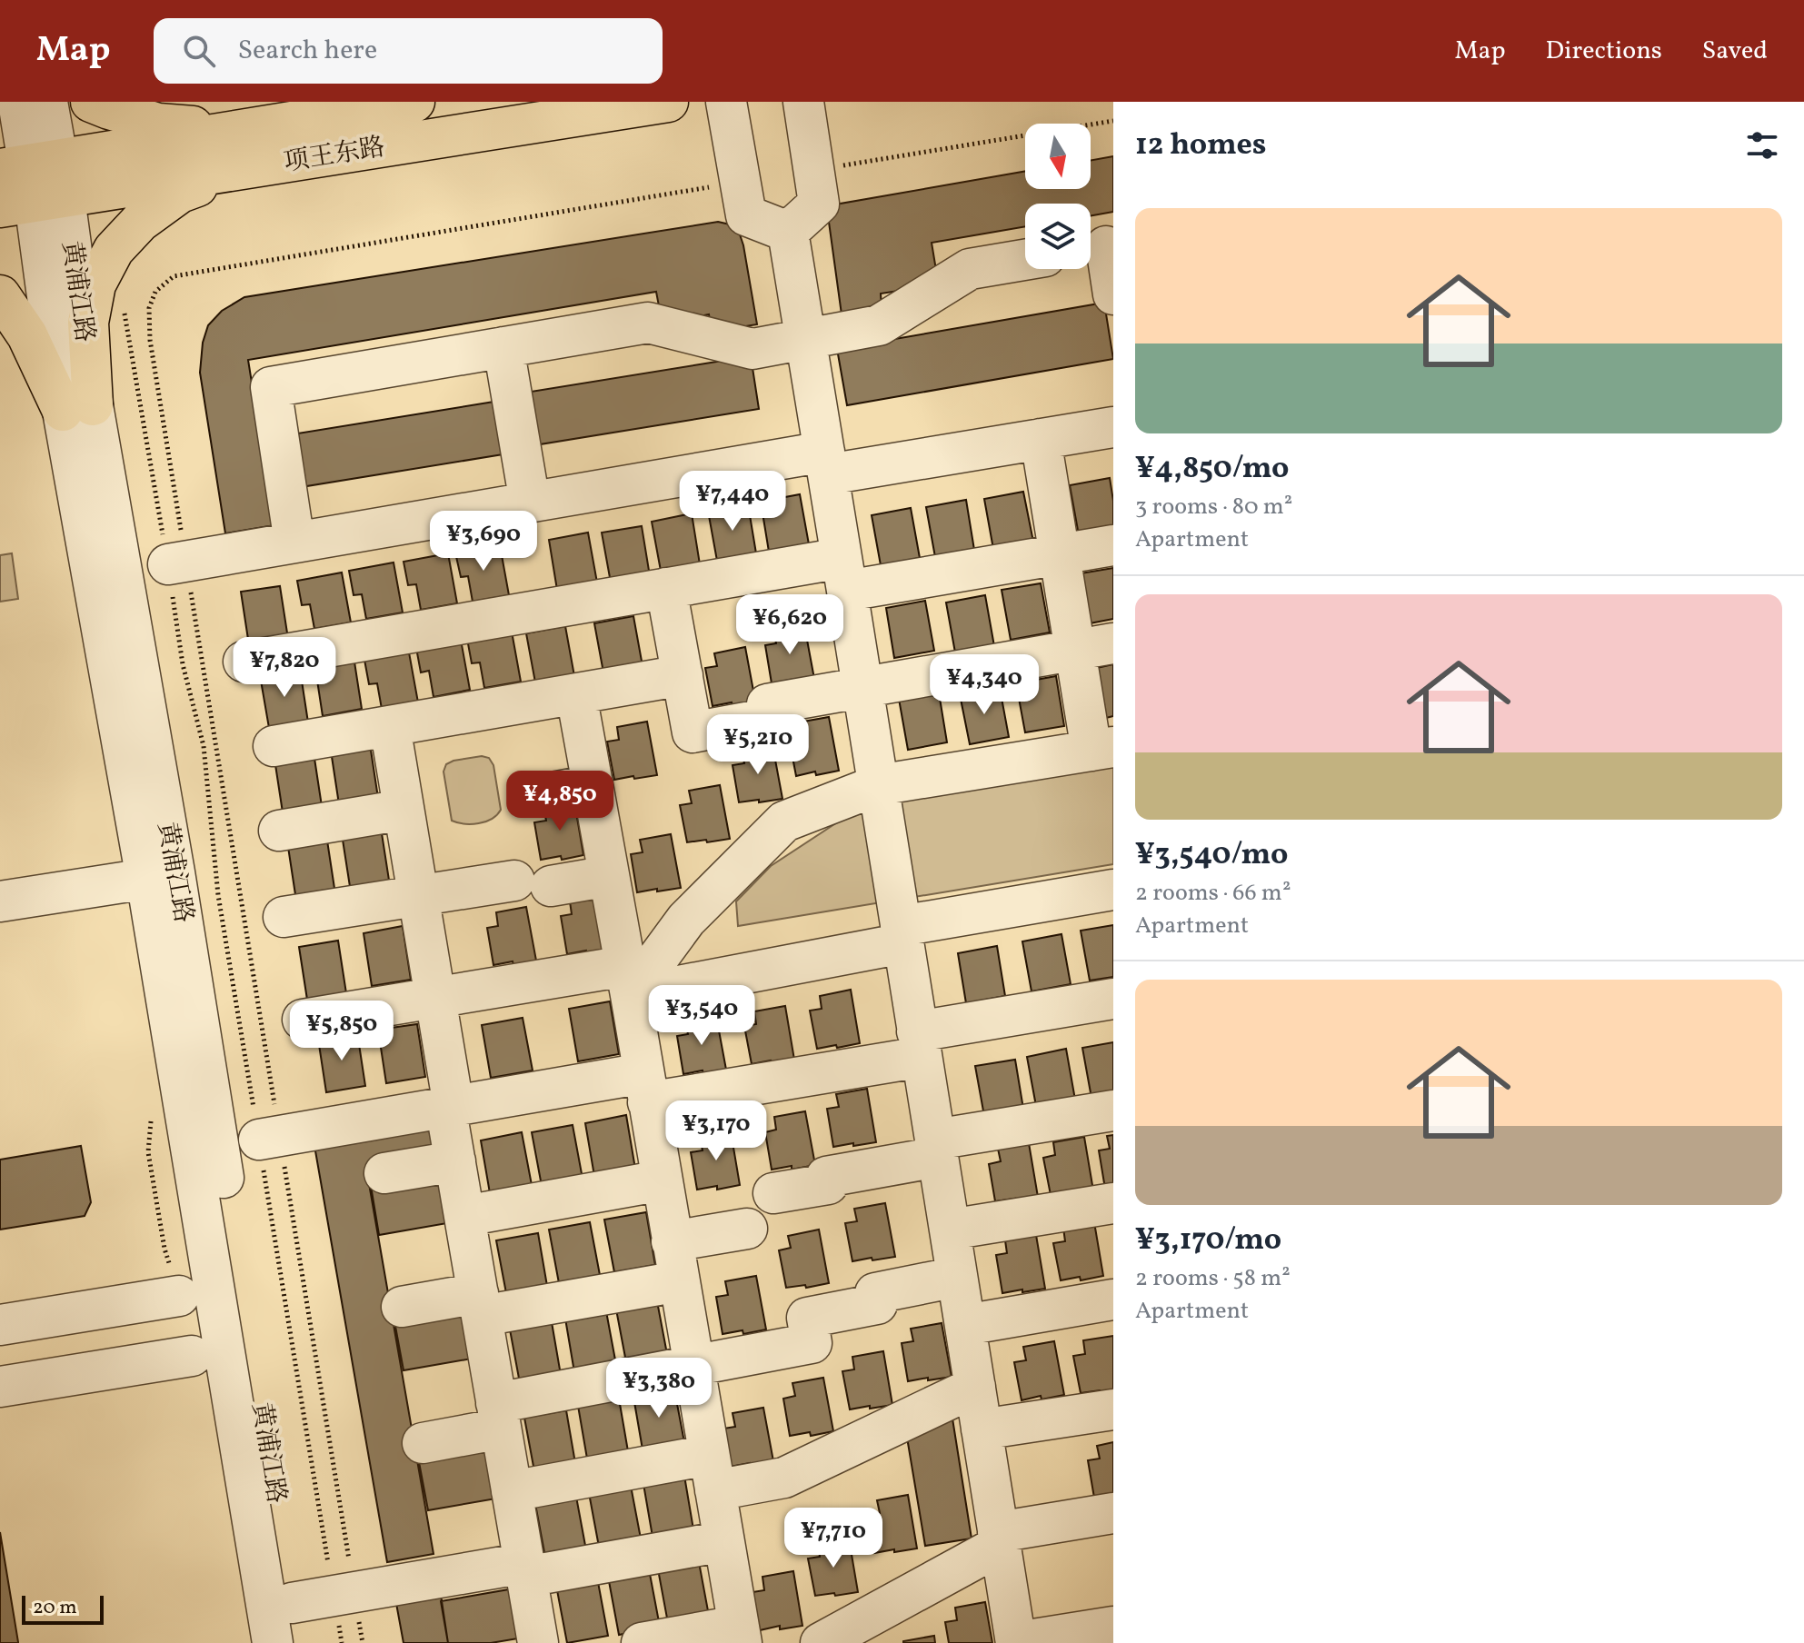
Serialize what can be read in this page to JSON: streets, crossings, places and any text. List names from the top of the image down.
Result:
{
  "streets": {
    "main road": ["项王东路"],
    "street": ["黄浦江路"]
  },
  "crossings": [
    ["项王东路", "黄浦江路"]
  ],
  "scale_bar": "20 m",
  "north": "bottom",
  "page": {
    "header": "Map",
    "search": "Search here",
    "nav": ["Map", "Directions", "Saved"],
    "heading": "12 homes",
    "list": [
      {
        "name": "¥4,850/mo",
        "note": "3 rooms · 80 m² · Apartment"
      },
      {
        "name": "¥3,540/mo",
        "note": "2 rooms · 66 m² · Apartment"
      },
      {
        "name": "¥3,170/mo",
        "note": "2 rooms · 58 m² · Apartment"
      }
    ],
    "price": [
      "¥7,440",
      "¥3,690",
      "¥6,620",
      "¥7,820",
      "¥4,340",
      "¥5,210",
      "¥4,850",
      "¥3,540",
      "¥5,850",
      "¥3,170",
      "¥3,380",
      "¥7,710"
    ],
    "scale": "20 m"
  }
}
